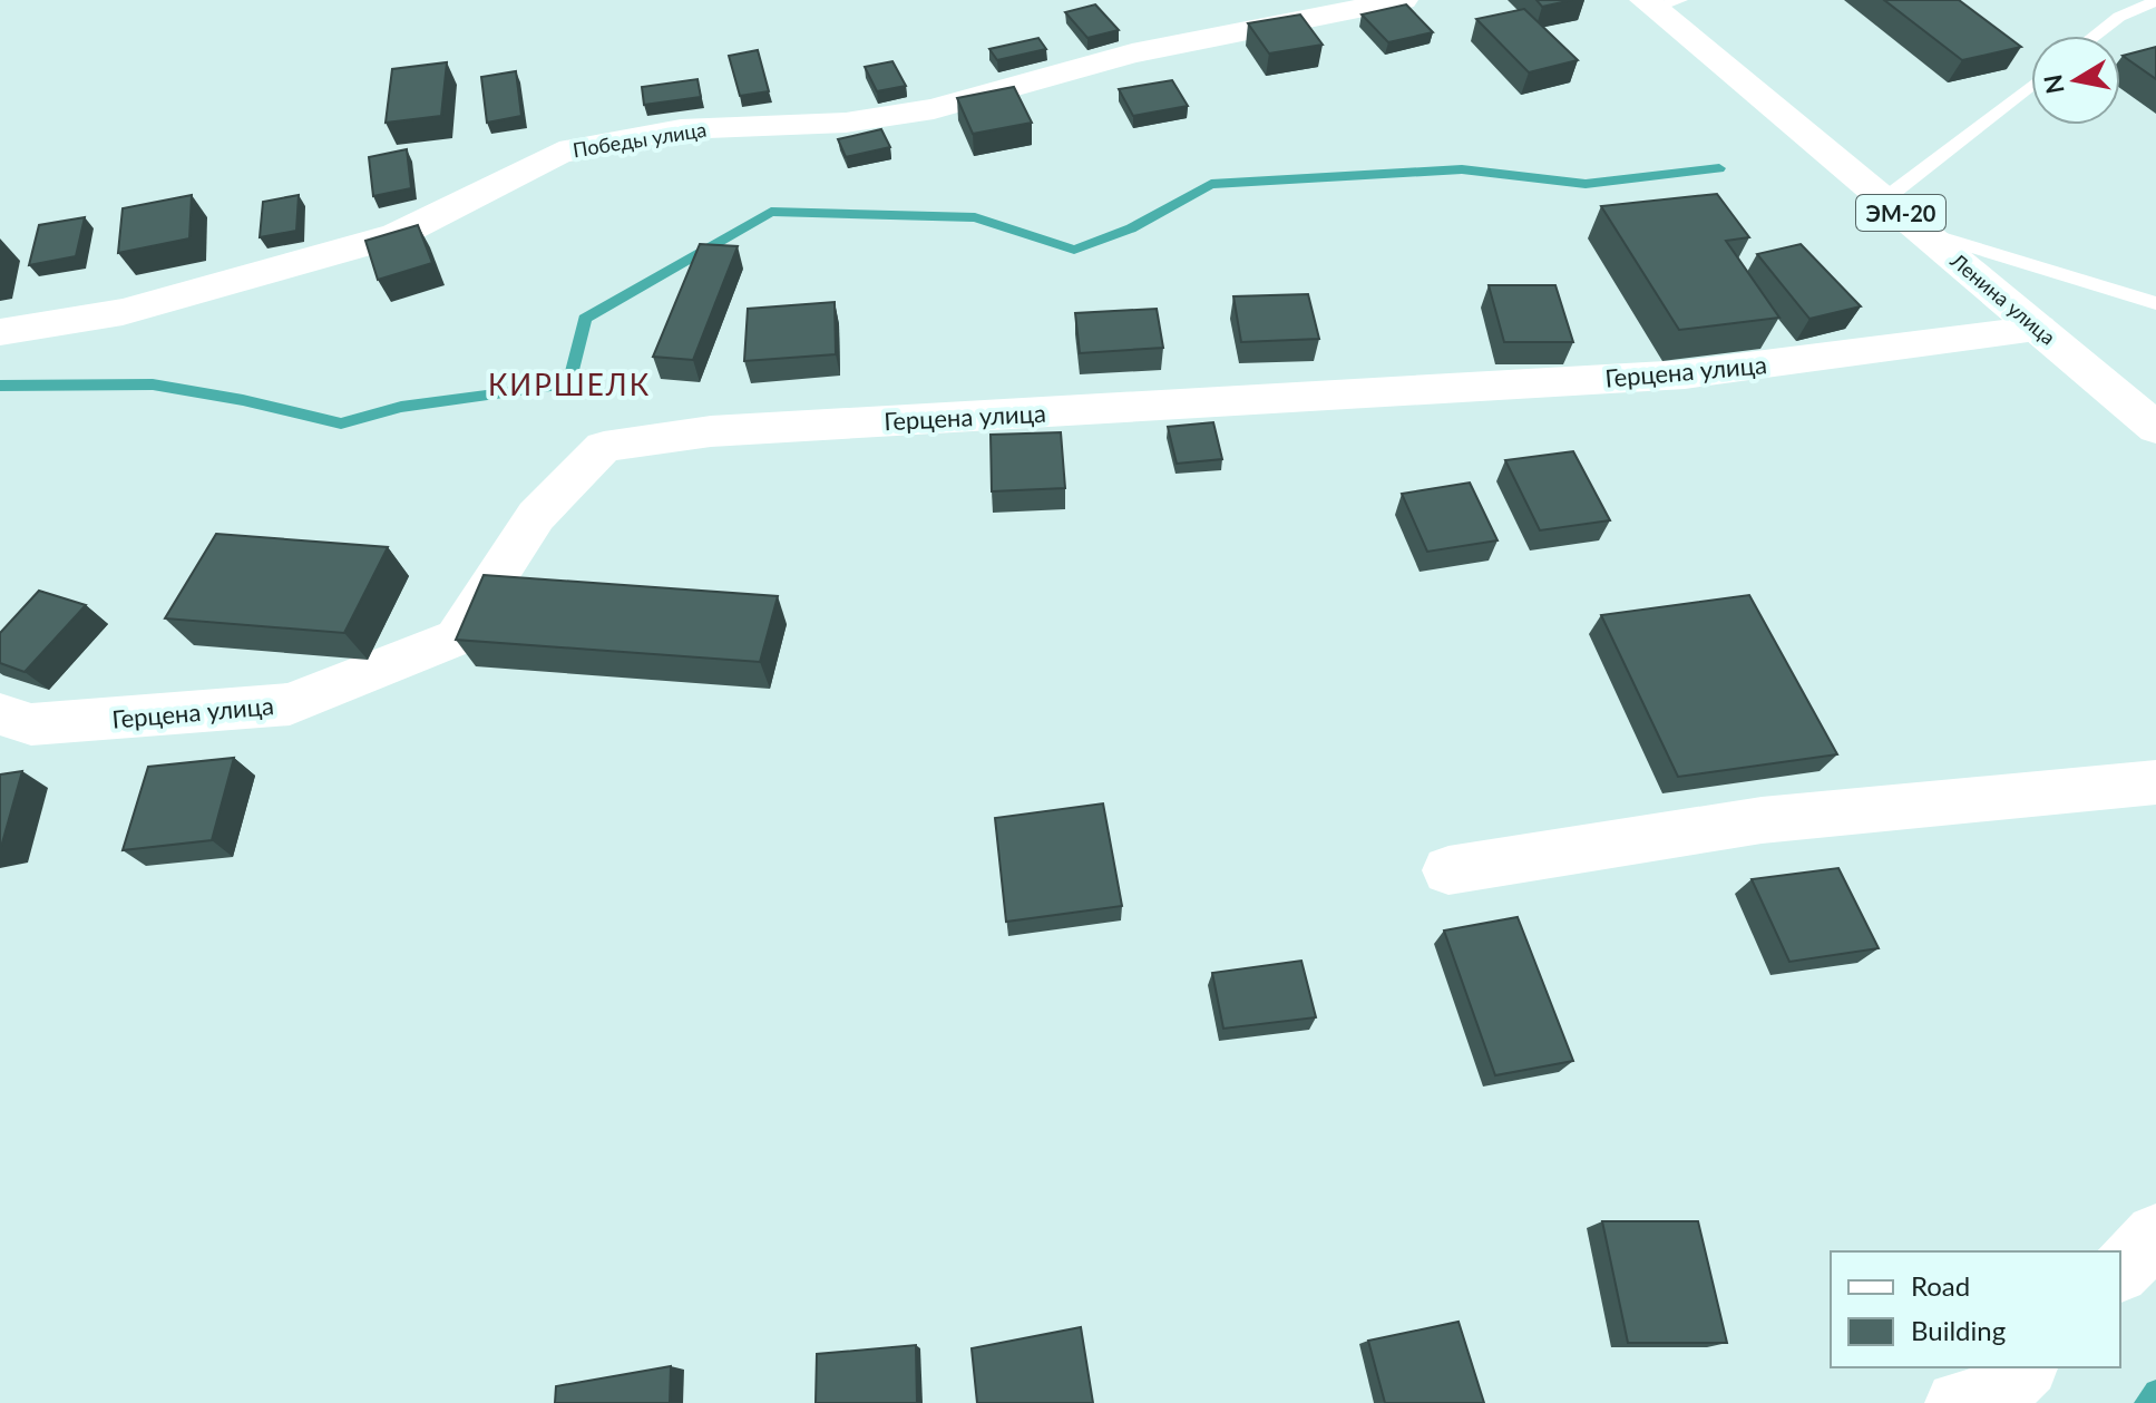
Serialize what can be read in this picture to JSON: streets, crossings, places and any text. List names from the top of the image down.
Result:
{
  "streets": {
    "street": [
      "Победы улица",
      "ЭМ-20",
      "Ленина улица",
      "Герцена улица"
    ]
  },
  "crossings": [
    ["Ленина улица", "Герцена улица"]
  ],
  "districts": ["КИРШЕЛК"],
  "legend": ["Road", "Building"],
  "north": "left"
}
